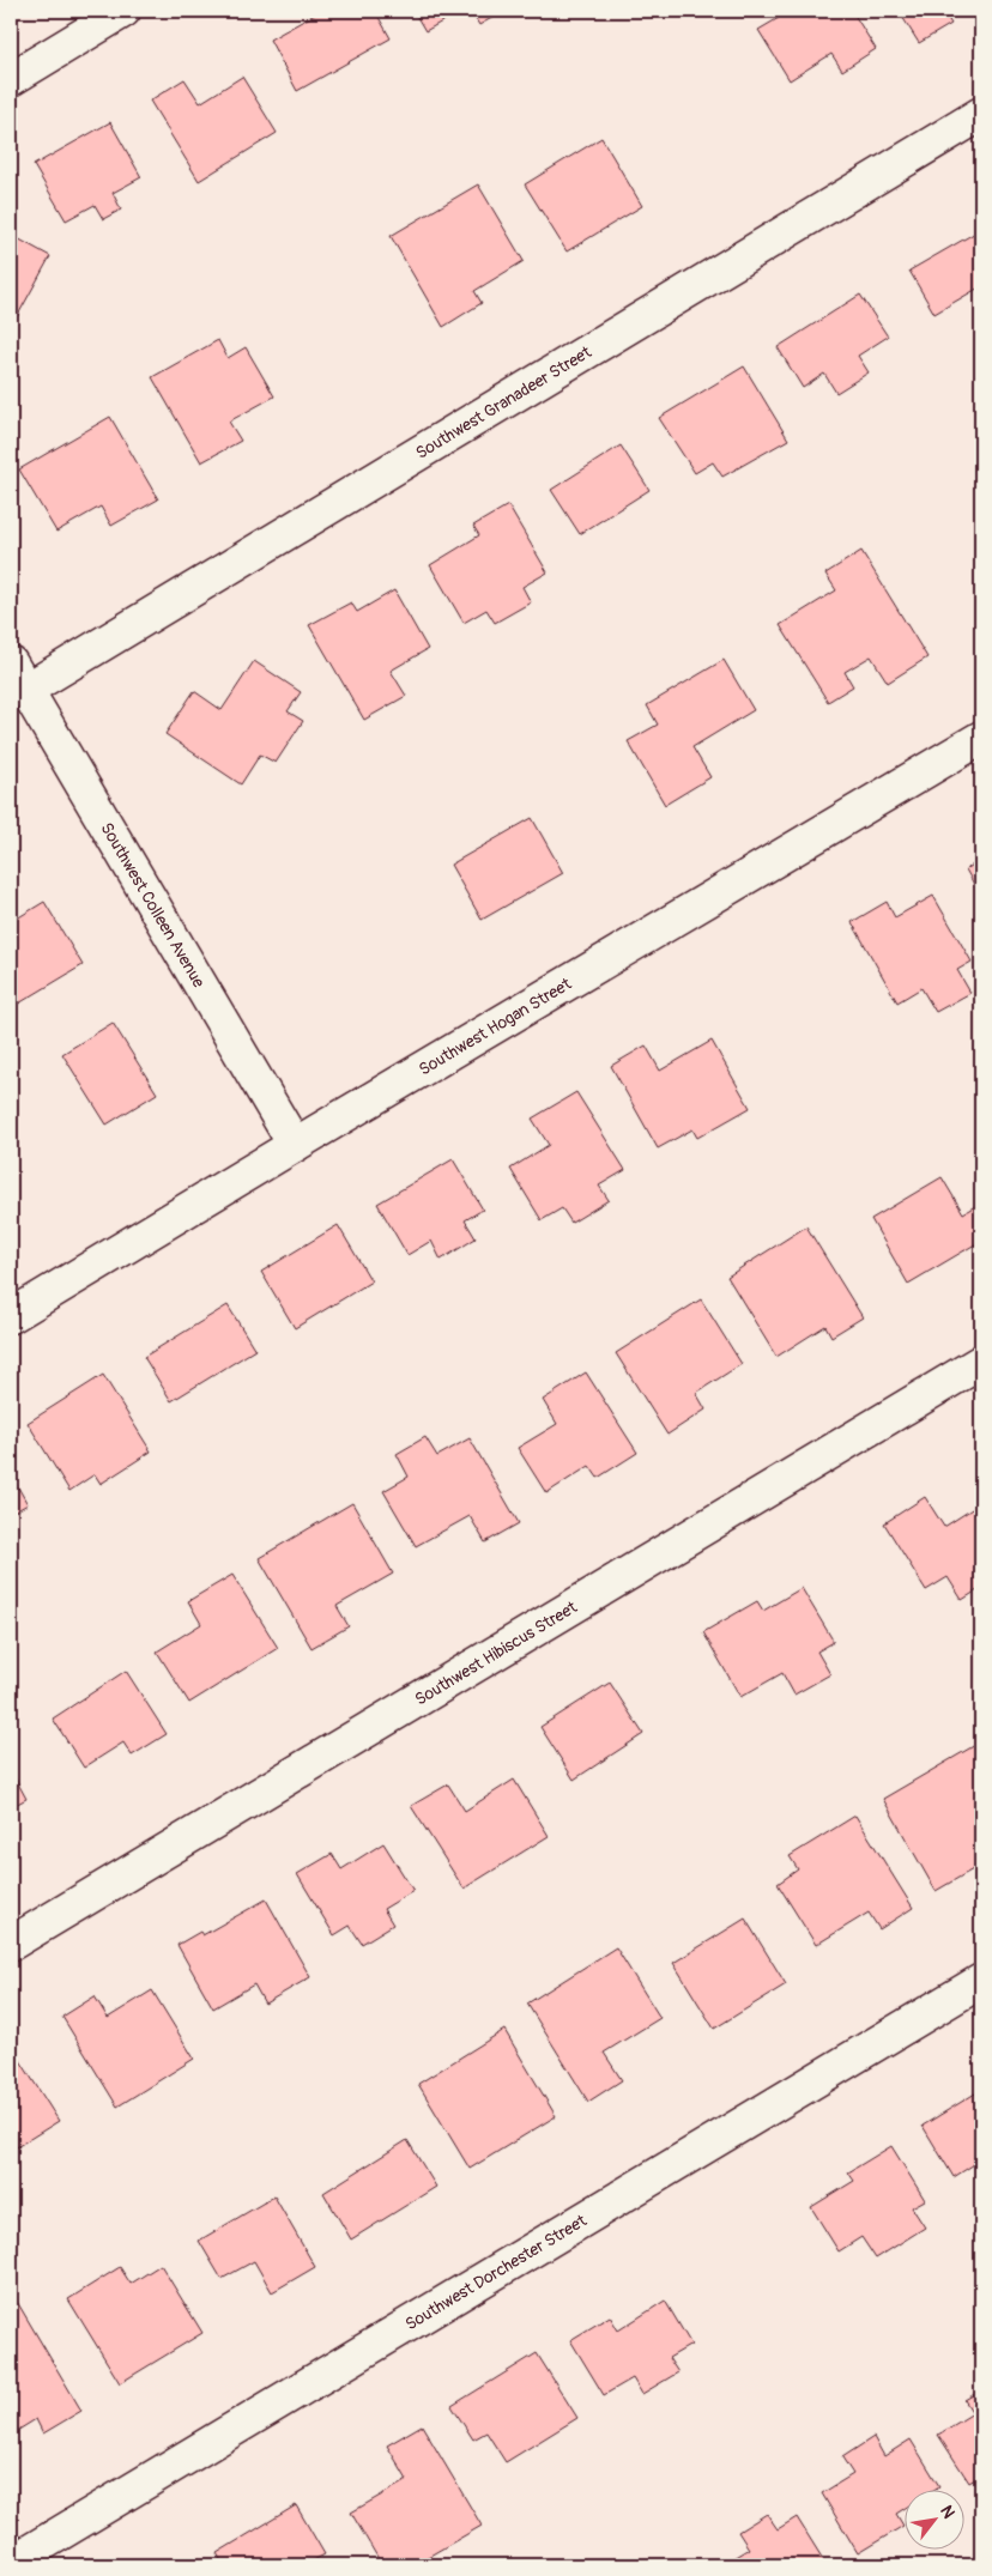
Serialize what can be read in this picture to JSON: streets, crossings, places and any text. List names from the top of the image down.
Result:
{
  "streets": {
    "street": [
      "Southwest Granadeer Street",
      "Southwest Colleen Avenue",
      "Southwest Hogan Street",
      "Southwest Hibiscus Street",
      "Southwest Dorchester Street"
    ]
  },
  "crossings": [
    ["Southwest Granadeer Street", "Southwest Colleen Avenue"],
    ["Southwest Colleen Avenue", "Southwest Hogan Street"]
  ],
  "north": "top right"
}
